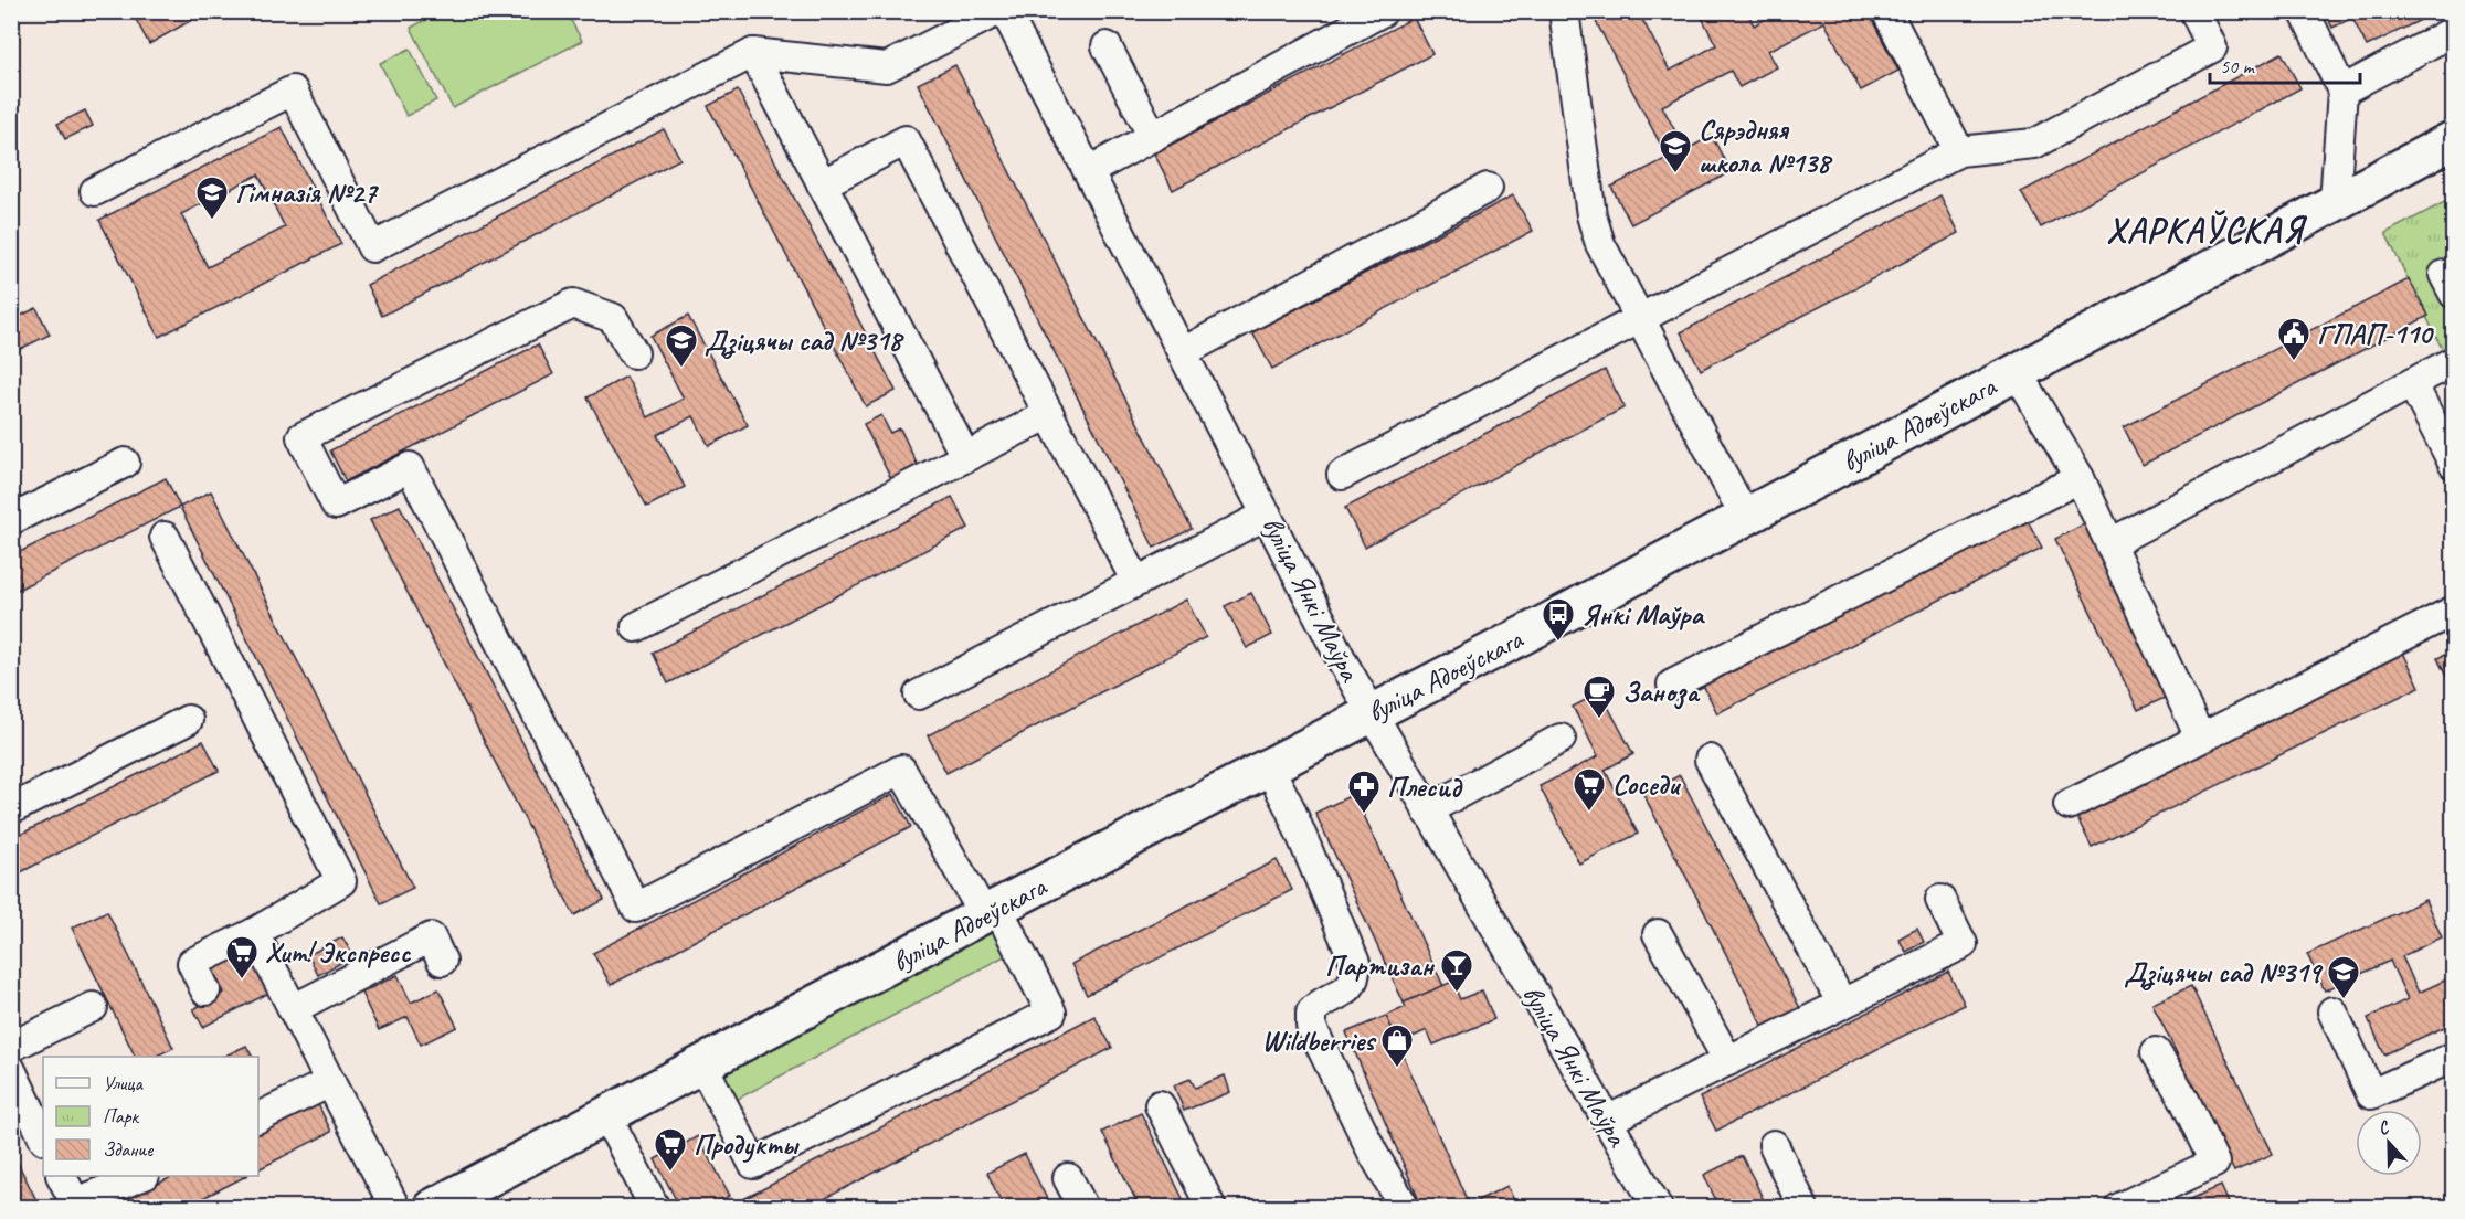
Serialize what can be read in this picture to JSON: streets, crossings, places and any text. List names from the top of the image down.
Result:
{
  "streets": {
    "main road": ["вуліца Адоеўскага"],
    "street": ["вуліца Янкі Маўра"]
  },
  "crossings": [
    ["вуліца Адоеўскага", "вуліца Янкі Маўра"]
  ],
  "districts": ["ХАРКАЎСКАЯ"],
  "places": {
    "school or university": [
      "Сярэдняя школа №138",
      "Гімназія №27",
      "Дзіцячы сад №318",
      "Дзіцячы сад №319"
    ],
    "public building": ["ГПАП-110"],
    "bus stop": ["Янкі Маўра"],
    "cafe": ["Заноза"],
    "supermarket": ["Соседи", "Хит! Экспресс", "Продукты"],
    "pharmacy": ["Плесид"],
    "bar": ["Партизан"],
    "shop": ["Wildberries"]
  },
  "legend": ["Улица", "Парк", "Здание"],
  "scale_bar": "50 m",
  "north": "top"
}
